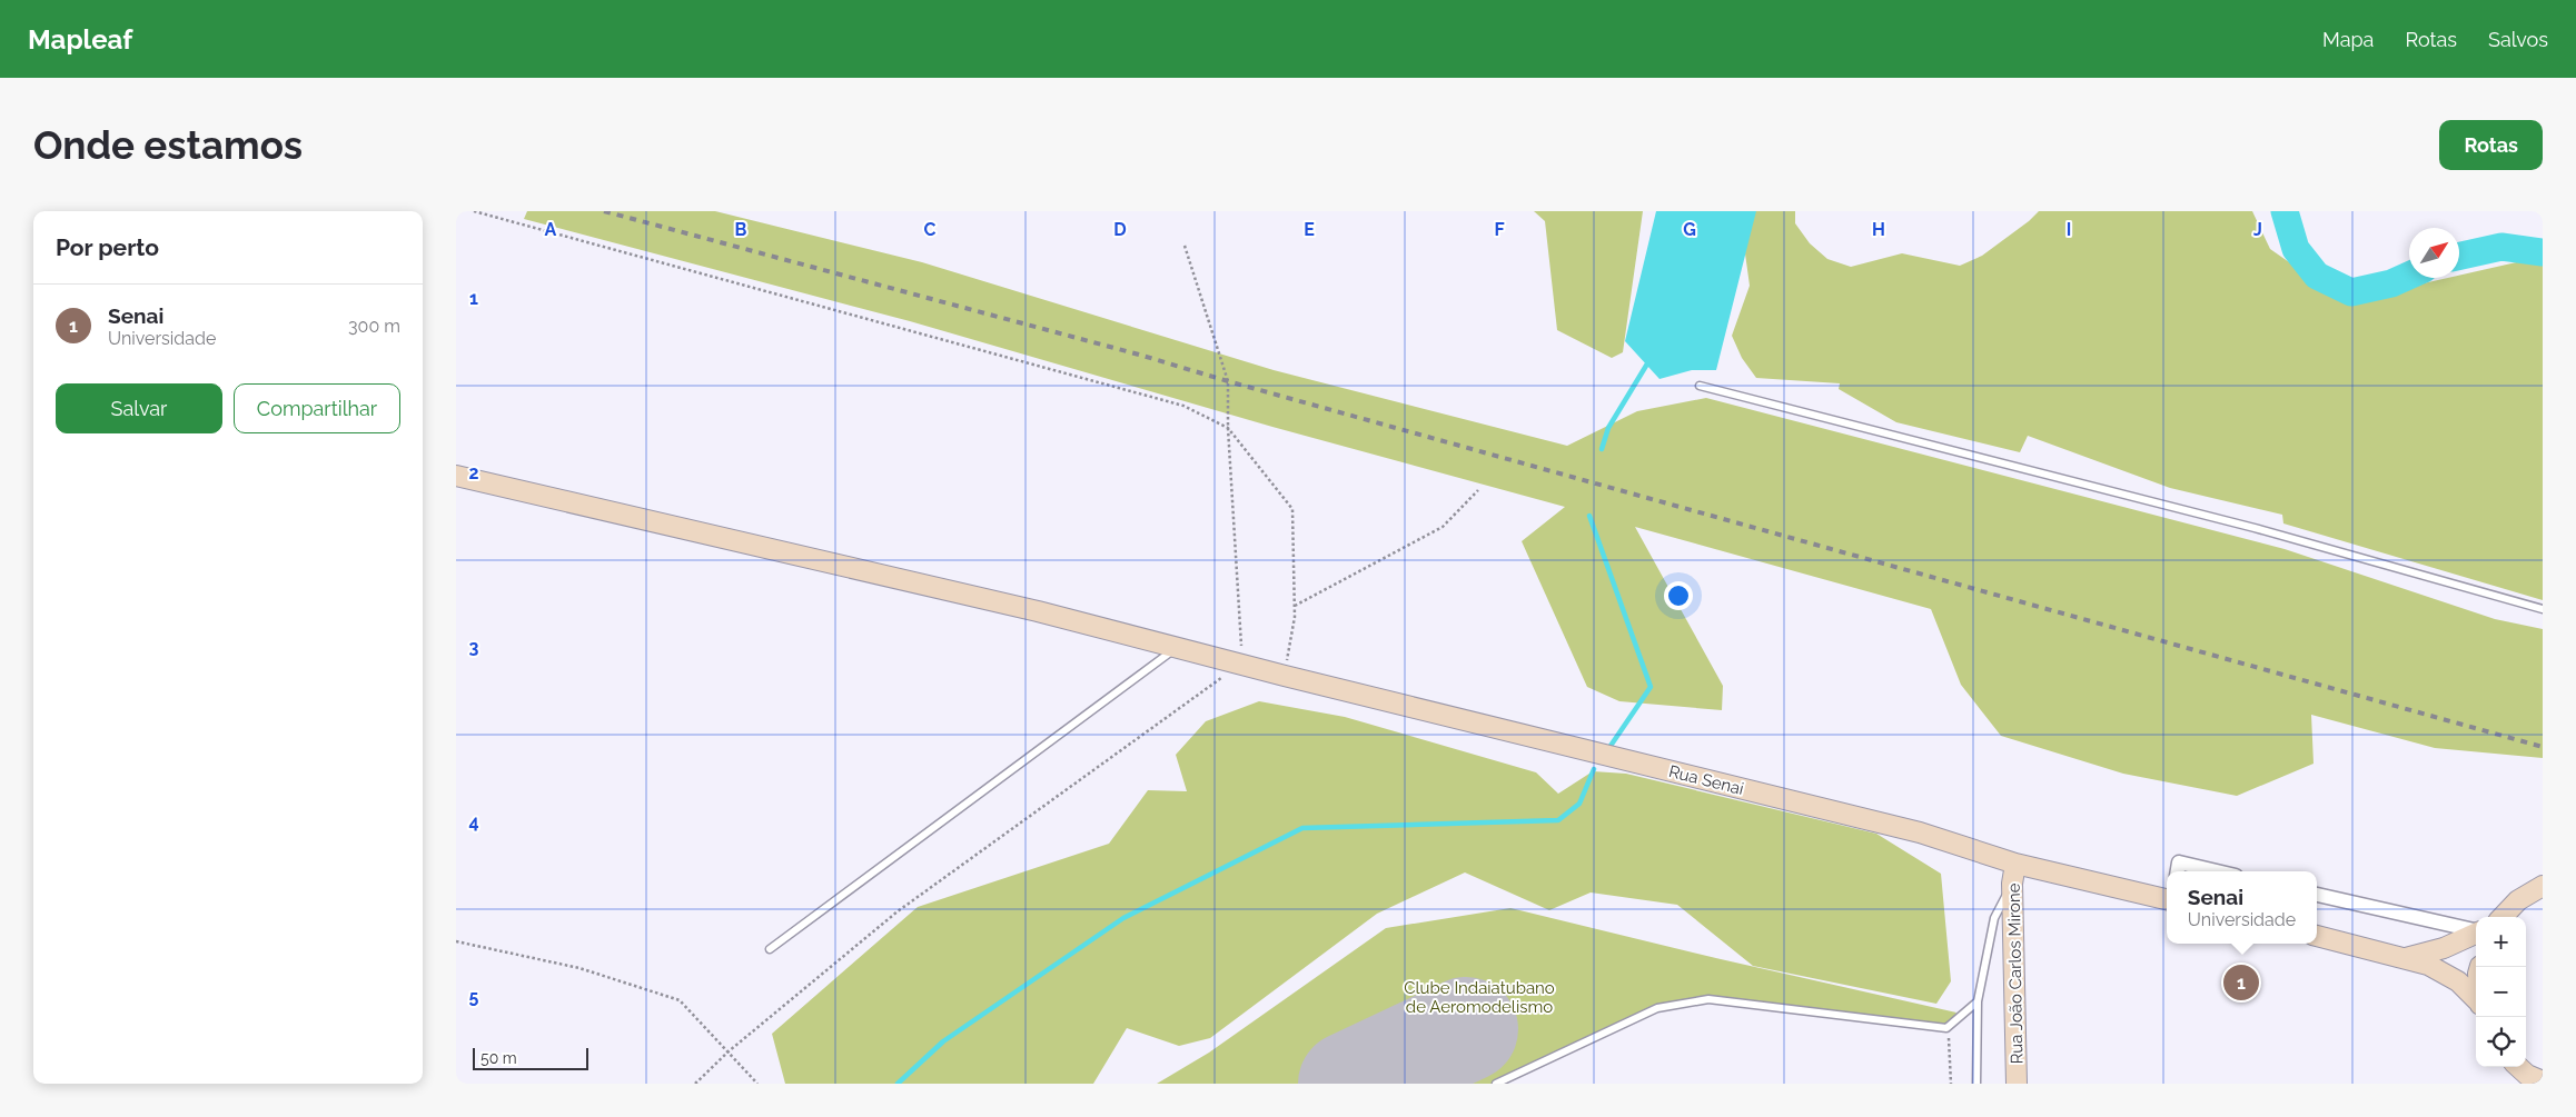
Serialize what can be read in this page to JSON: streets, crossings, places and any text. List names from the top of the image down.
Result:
{
  "streets": {
    "street": ["Rua Senai", "Rua João Carlos Mirone"]
  },
  "crossings": [
    ["Rua Senai", "Rua João Carlos Mirone"]
  ],
  "parks": ["Clube Indaiatubano de Aeromodelismo"],
  "scale_bar": "50 m",
  "north": "top right",
  "page": {
    "header": "Mapleaf",
    "nav": ["Mapa", "Rotas", "Salvos"],
    "buttons": [
      "Rotas",
      ["Salvar", "Compartilhar"]
    ],
    "title": "Onde estamos",
    "heading": "Por perto",
    "list": [
      {
        "mark": "1",
        "name": "Senai",
        "note": "Universidade",
        "value": "300 m"
      }
    ],
    "popup": ["Senai", "Universidade"],
    "map_buttons": ["+", "−"],
    "pins": "1",
    "scale": "50 m"
  },
  "grid": {
    "columns": [
      "A",
      "B",
      "C",
      "D",
      "E",
      "F",
      "G",
      "H",
      "I",
      "J"
    ],
    "rows": [
      "1",
      "2",
      "3",
      "4",
      "5"
    ]
  }
}
